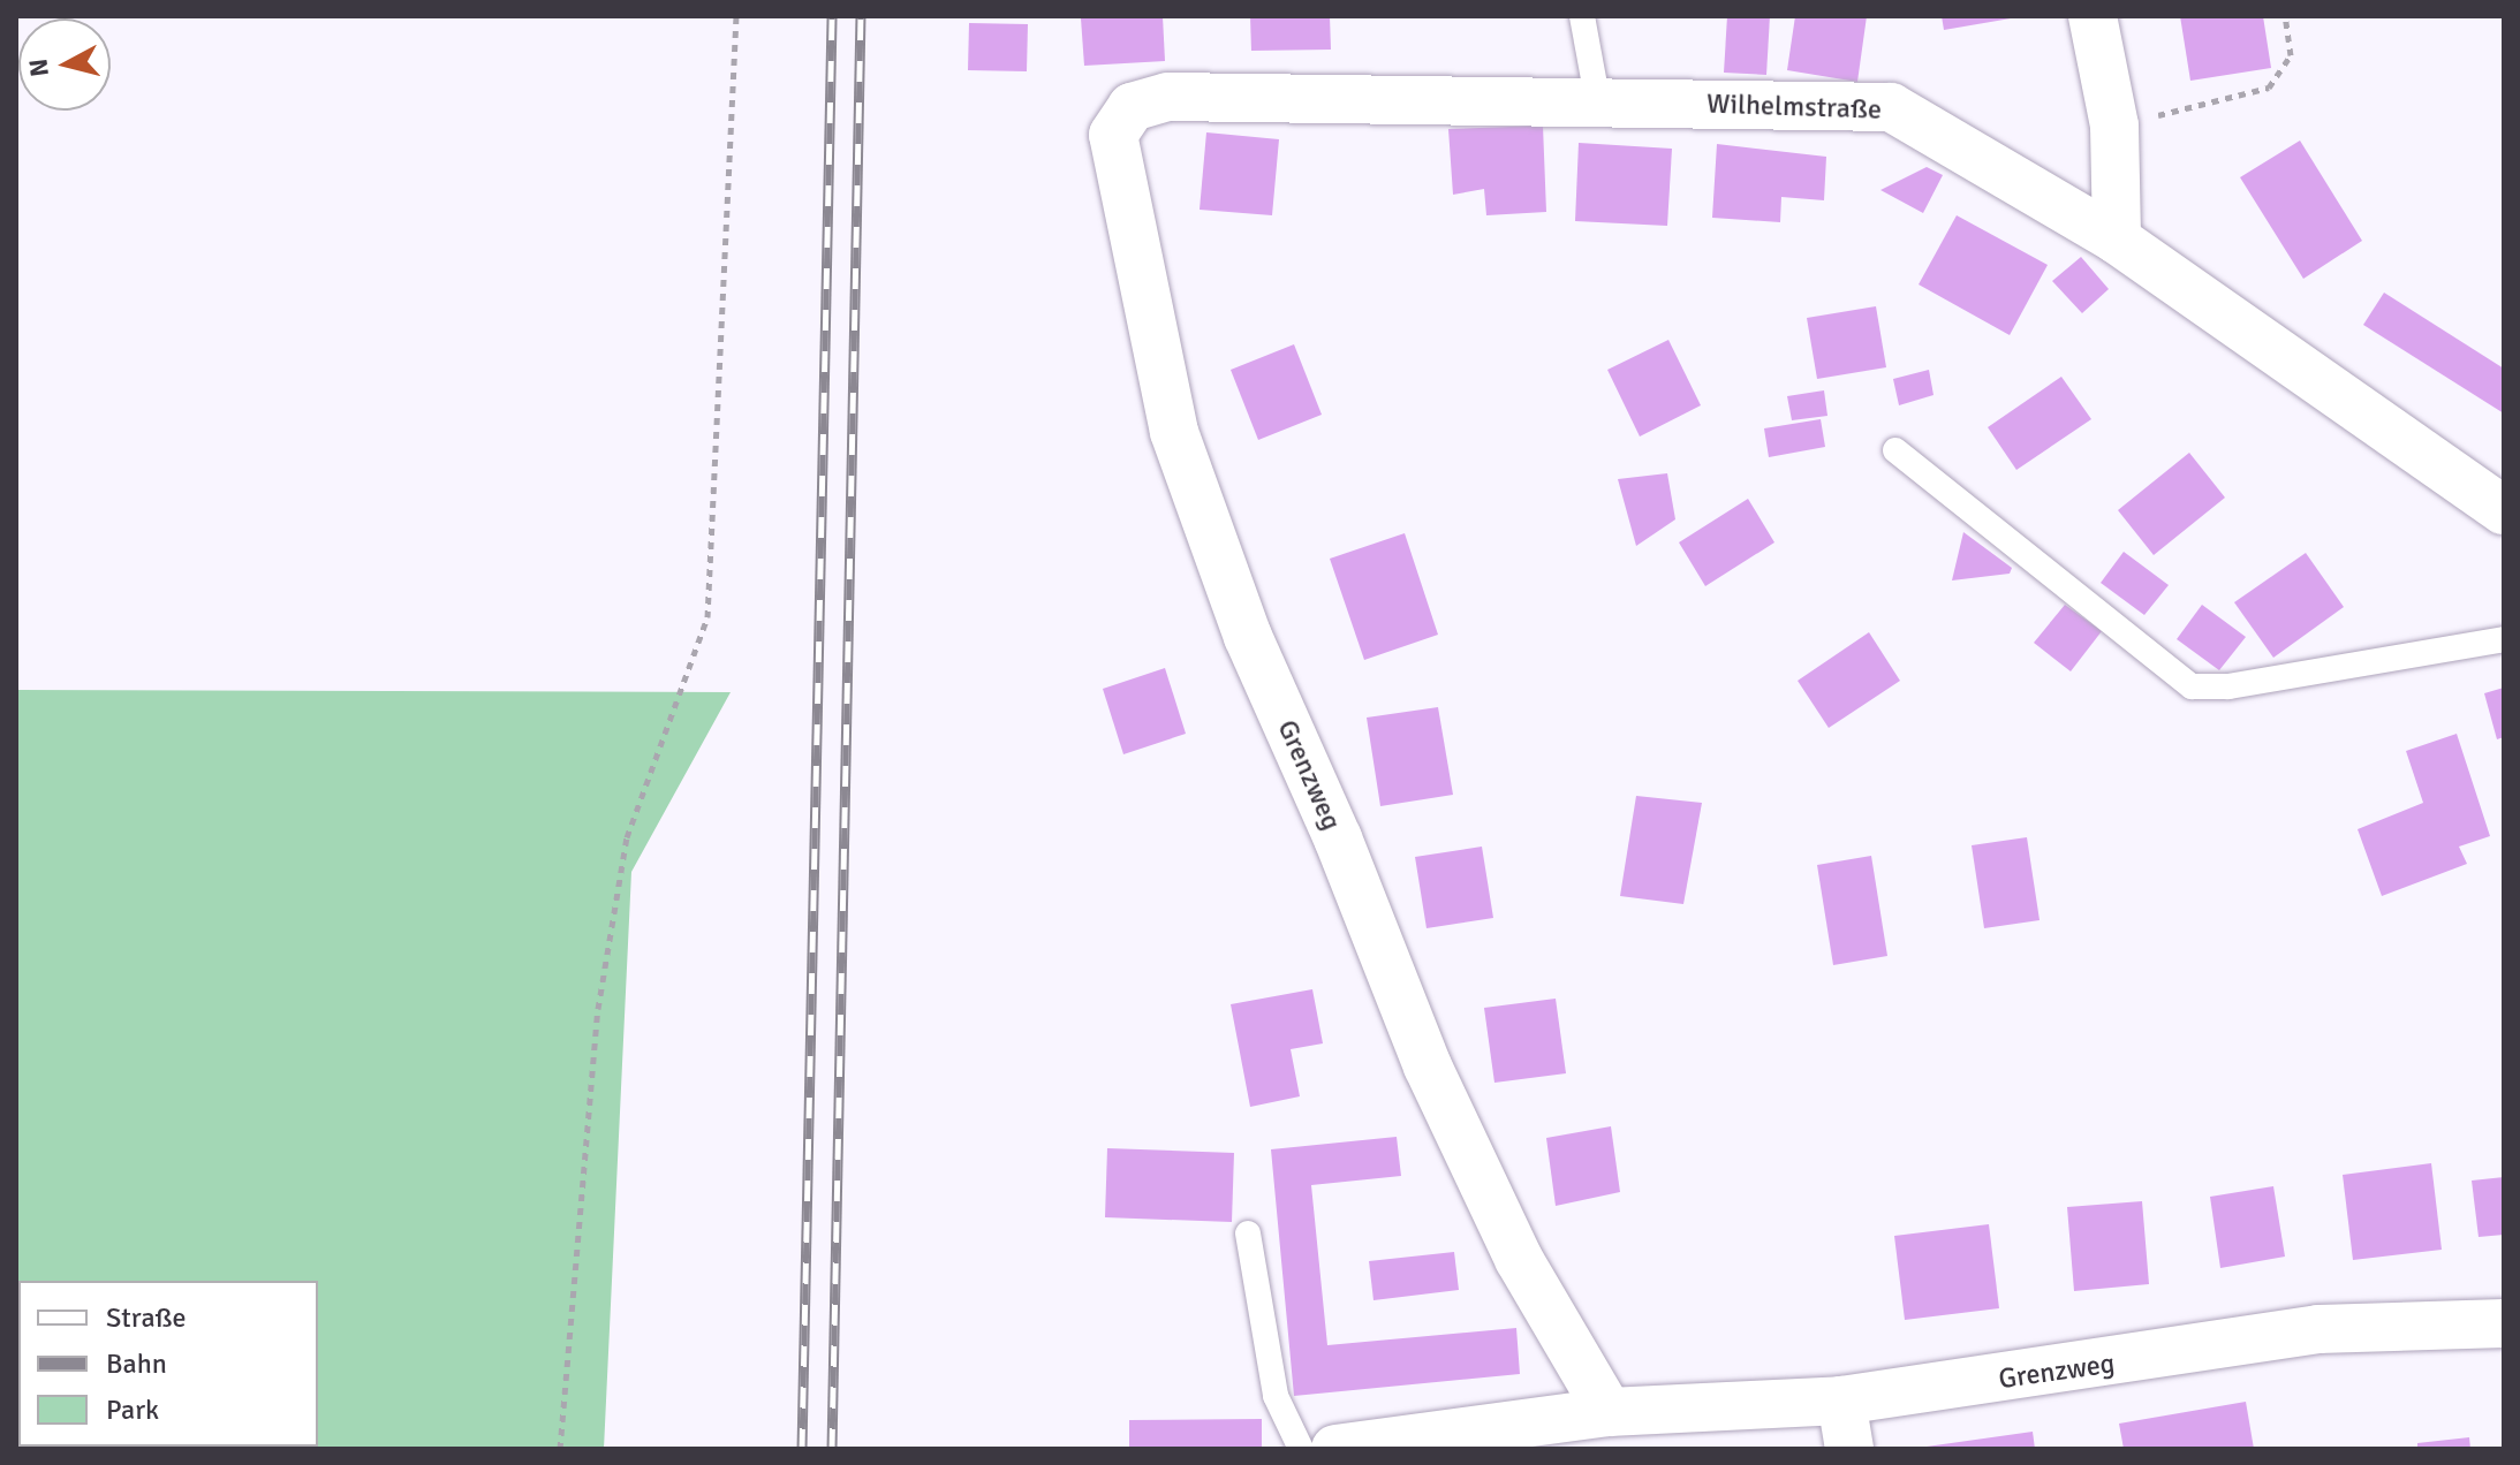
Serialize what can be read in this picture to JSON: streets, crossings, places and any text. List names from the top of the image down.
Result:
{
  "streets": {
    "street": ["Wilhelmstraße", "Grenzweg"]
  },
  "crossings": [
    ["Wilhelmstraße", "Grenzweg"]
  ],
  "legend": ["Straße", "Bahn", "Park"],
  "north": "left"
}
